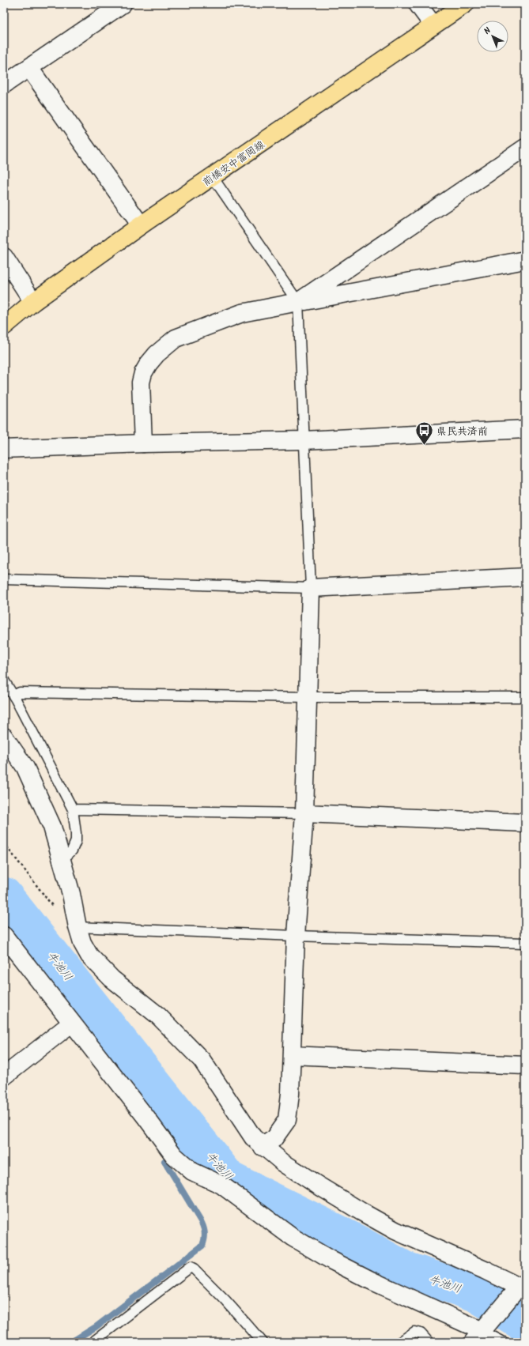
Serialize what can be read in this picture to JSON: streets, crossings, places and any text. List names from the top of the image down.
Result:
{
  "streets": {
    "main road": ["前橋安中富岡線"]
  },
  "water": ["牛池川"],
  "places": {
    "bus stop": ["県民共済前"]
  },
  "north": "top left"
}
